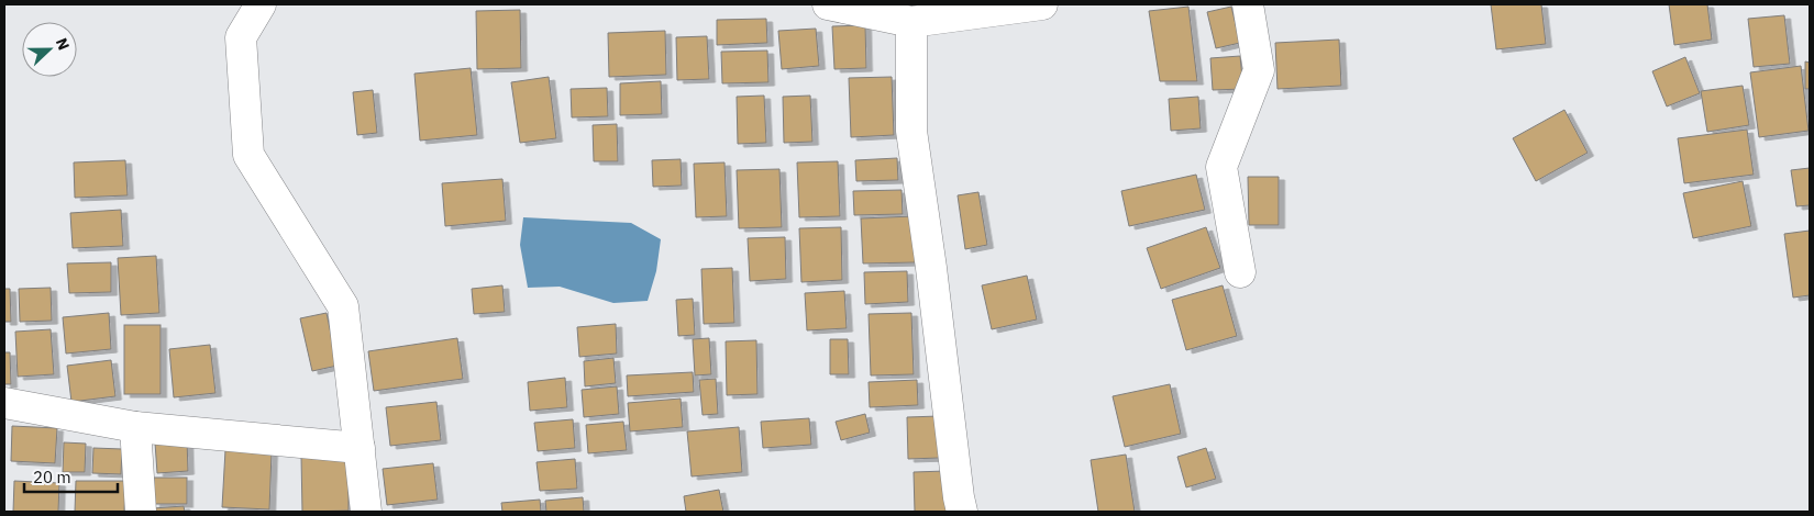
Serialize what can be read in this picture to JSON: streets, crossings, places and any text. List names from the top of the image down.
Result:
{
  "scale_bar": "20 m",
  "north": "right"
}
